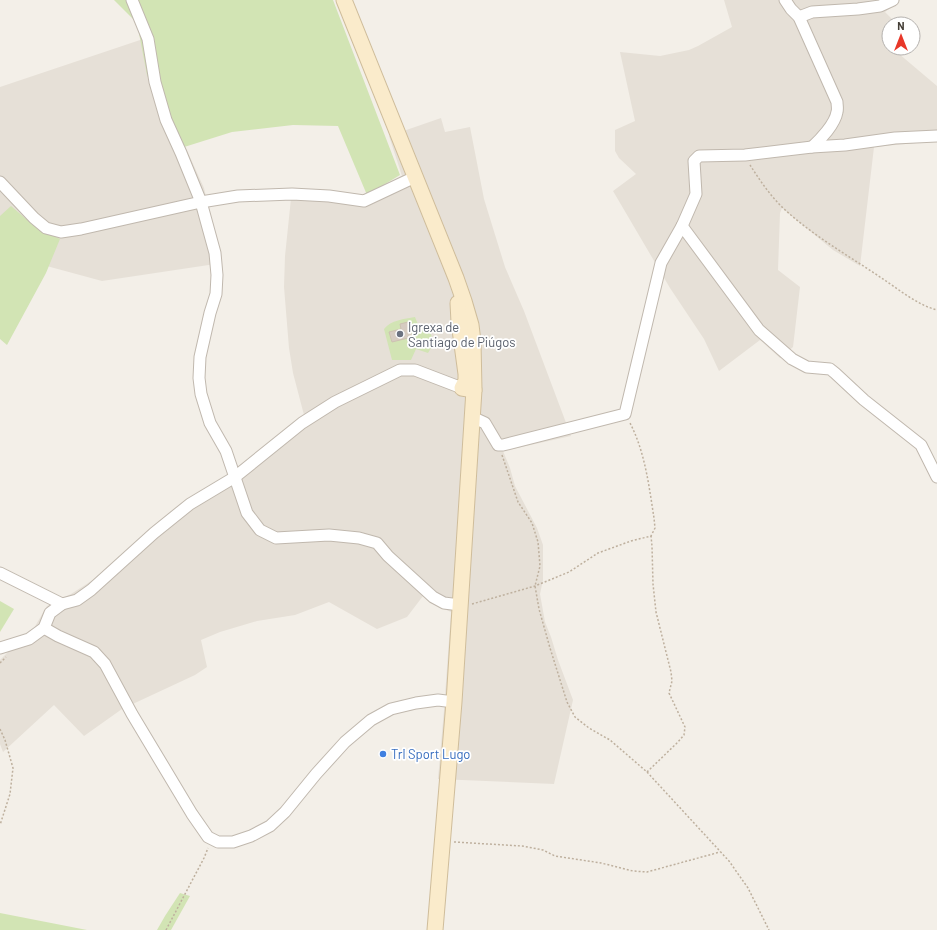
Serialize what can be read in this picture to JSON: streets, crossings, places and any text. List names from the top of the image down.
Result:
{
  "places": ["Igrexa de Santiago de Piúgos", "Trl Sport Lugo"],
  "north": "top"
}
